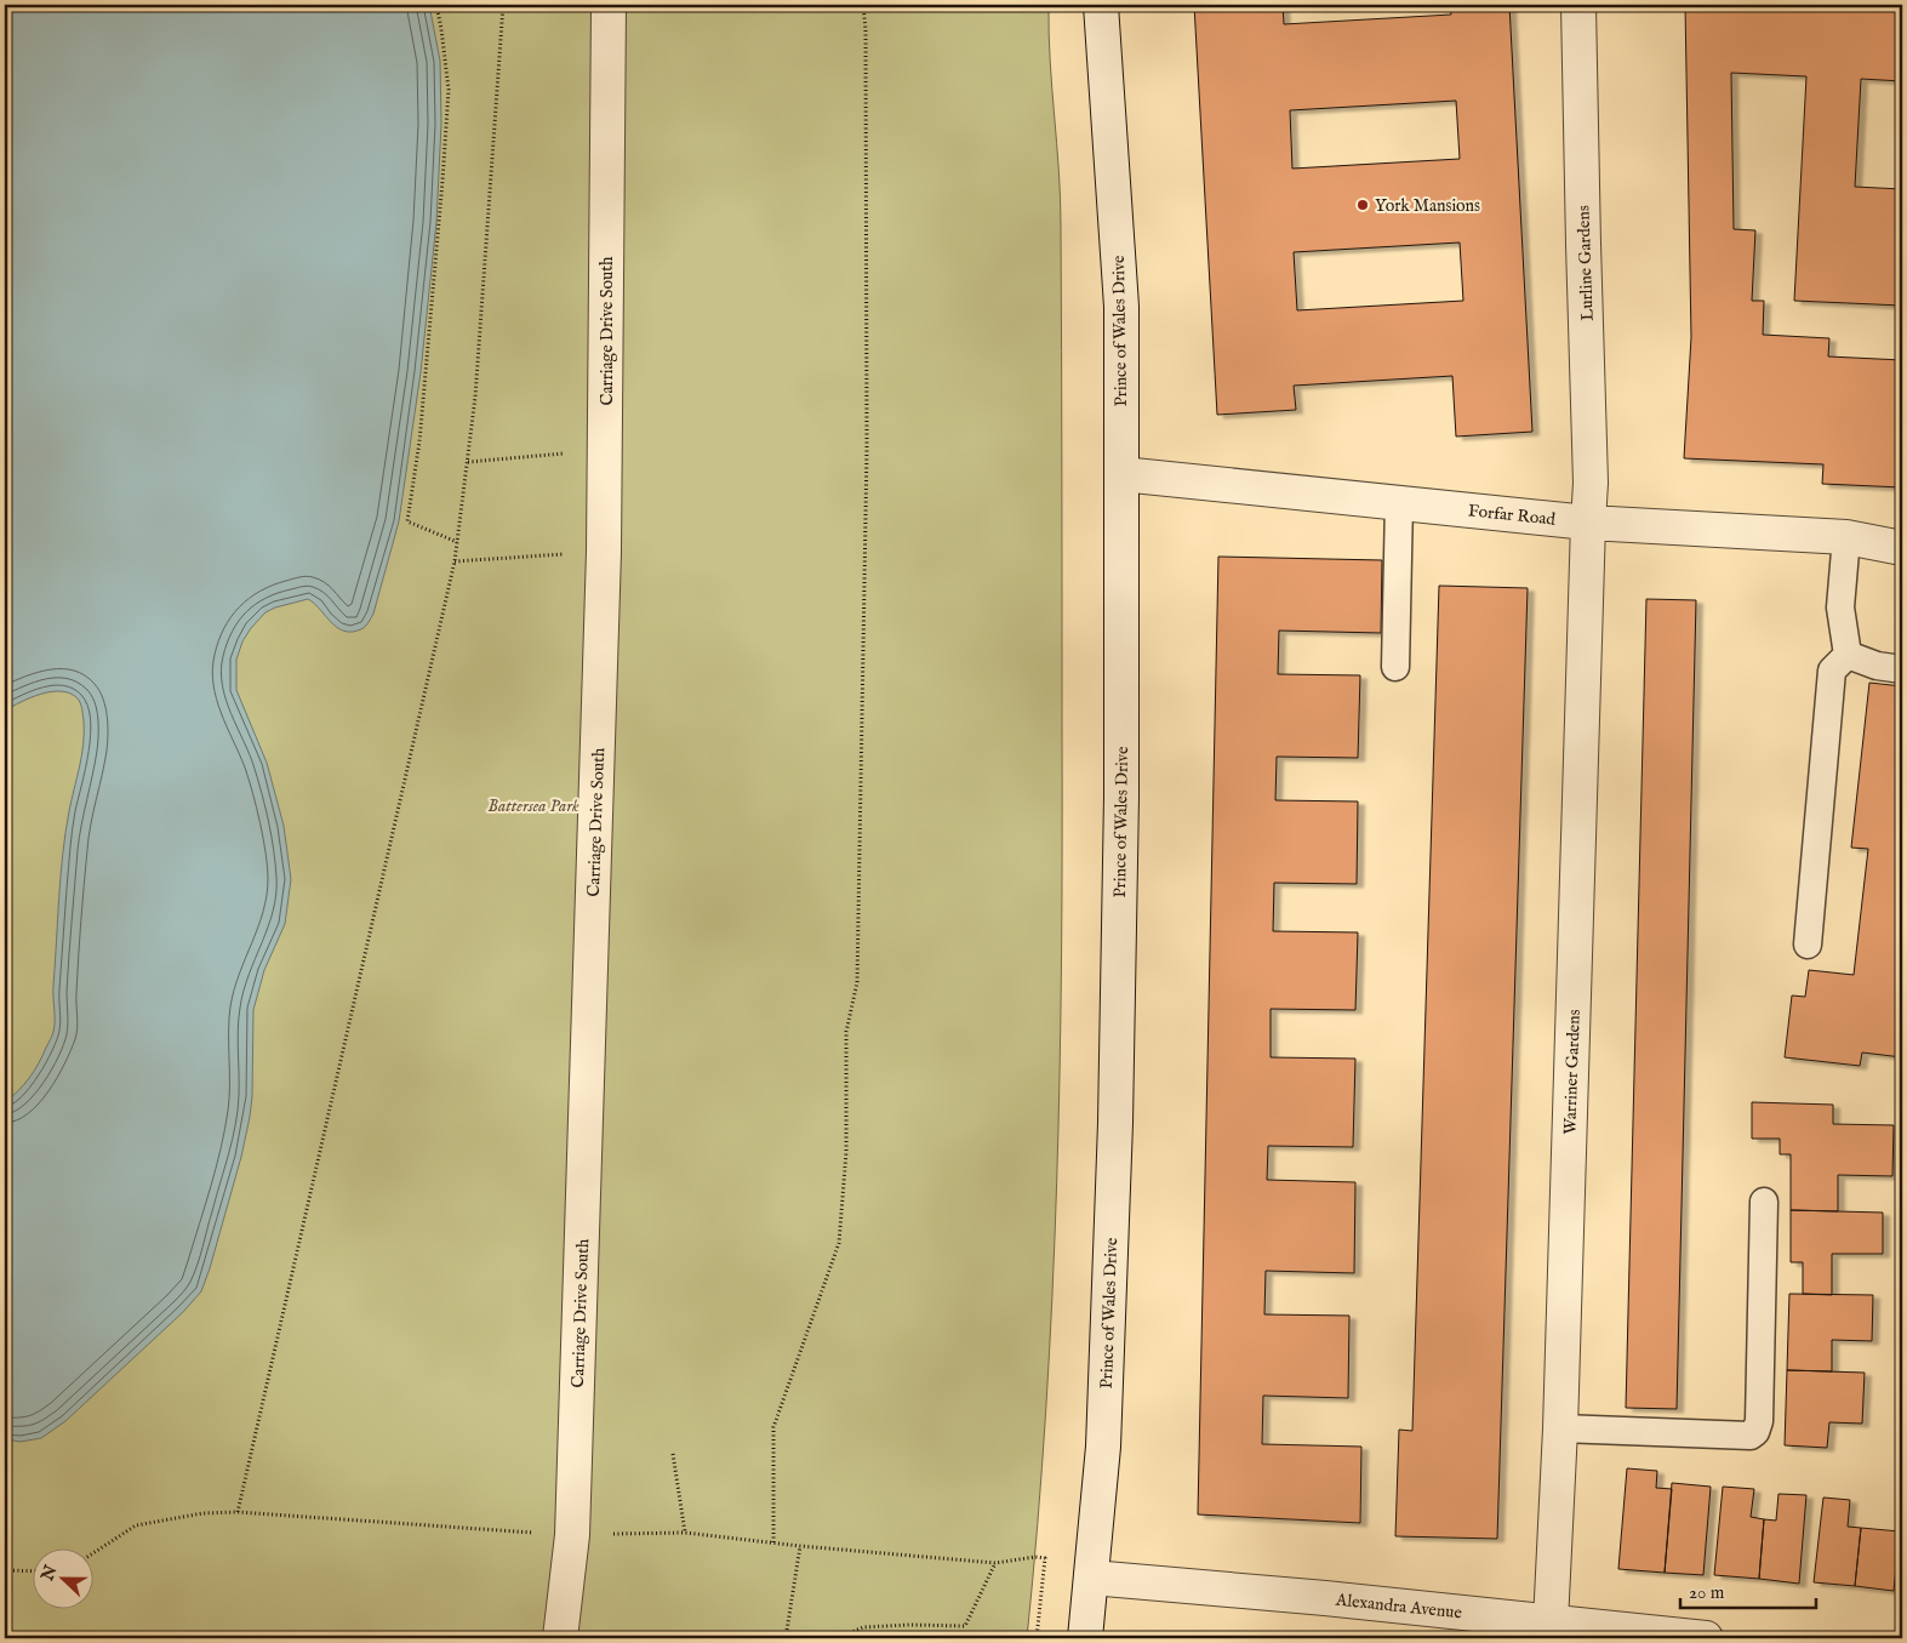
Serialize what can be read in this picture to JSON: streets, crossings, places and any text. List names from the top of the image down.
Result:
{
  "streets": {
    "street": [
      "Lurline Gardens",
      "Carriage Drive South",
      "Prince of Wales Drive",
      "Forfar Road",
      "Warriner Gardens",
      "Alexandra Avenue"
    ]
  },
  "crossings": [
    ["Lurline Gardens", "Forfar Road"],
    ["Lurline Gardens", "Warriner Gardens"],
    ["Prince of Wales Drive", "Forfar Road"],
    ["Prince of Wales Drive", "Alexandra Avenue"],
    ["Forfar Road", "Warriner Gardens"],
    ["Warriner Gardens", "Alexandra Avenue"]
  ],
  "parks": ["Battersea Park"],
  "places": ["York Mansions"],
  "scale_bar": "20 m",
  "north": "left"
}
